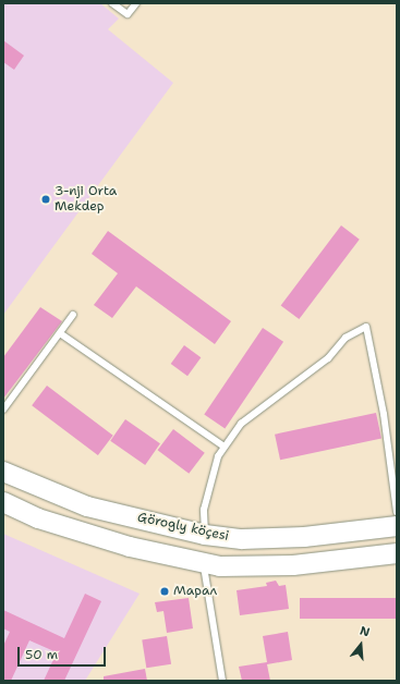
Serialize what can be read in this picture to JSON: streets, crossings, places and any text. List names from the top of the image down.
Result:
{
  "streets": {
    "main road": ["Görogly köçesi"]
  },
  "places": ["3-nji Orta Mekdep", "Марал"],
  "scale_bar": "50 m",
  "north": "top"
}
